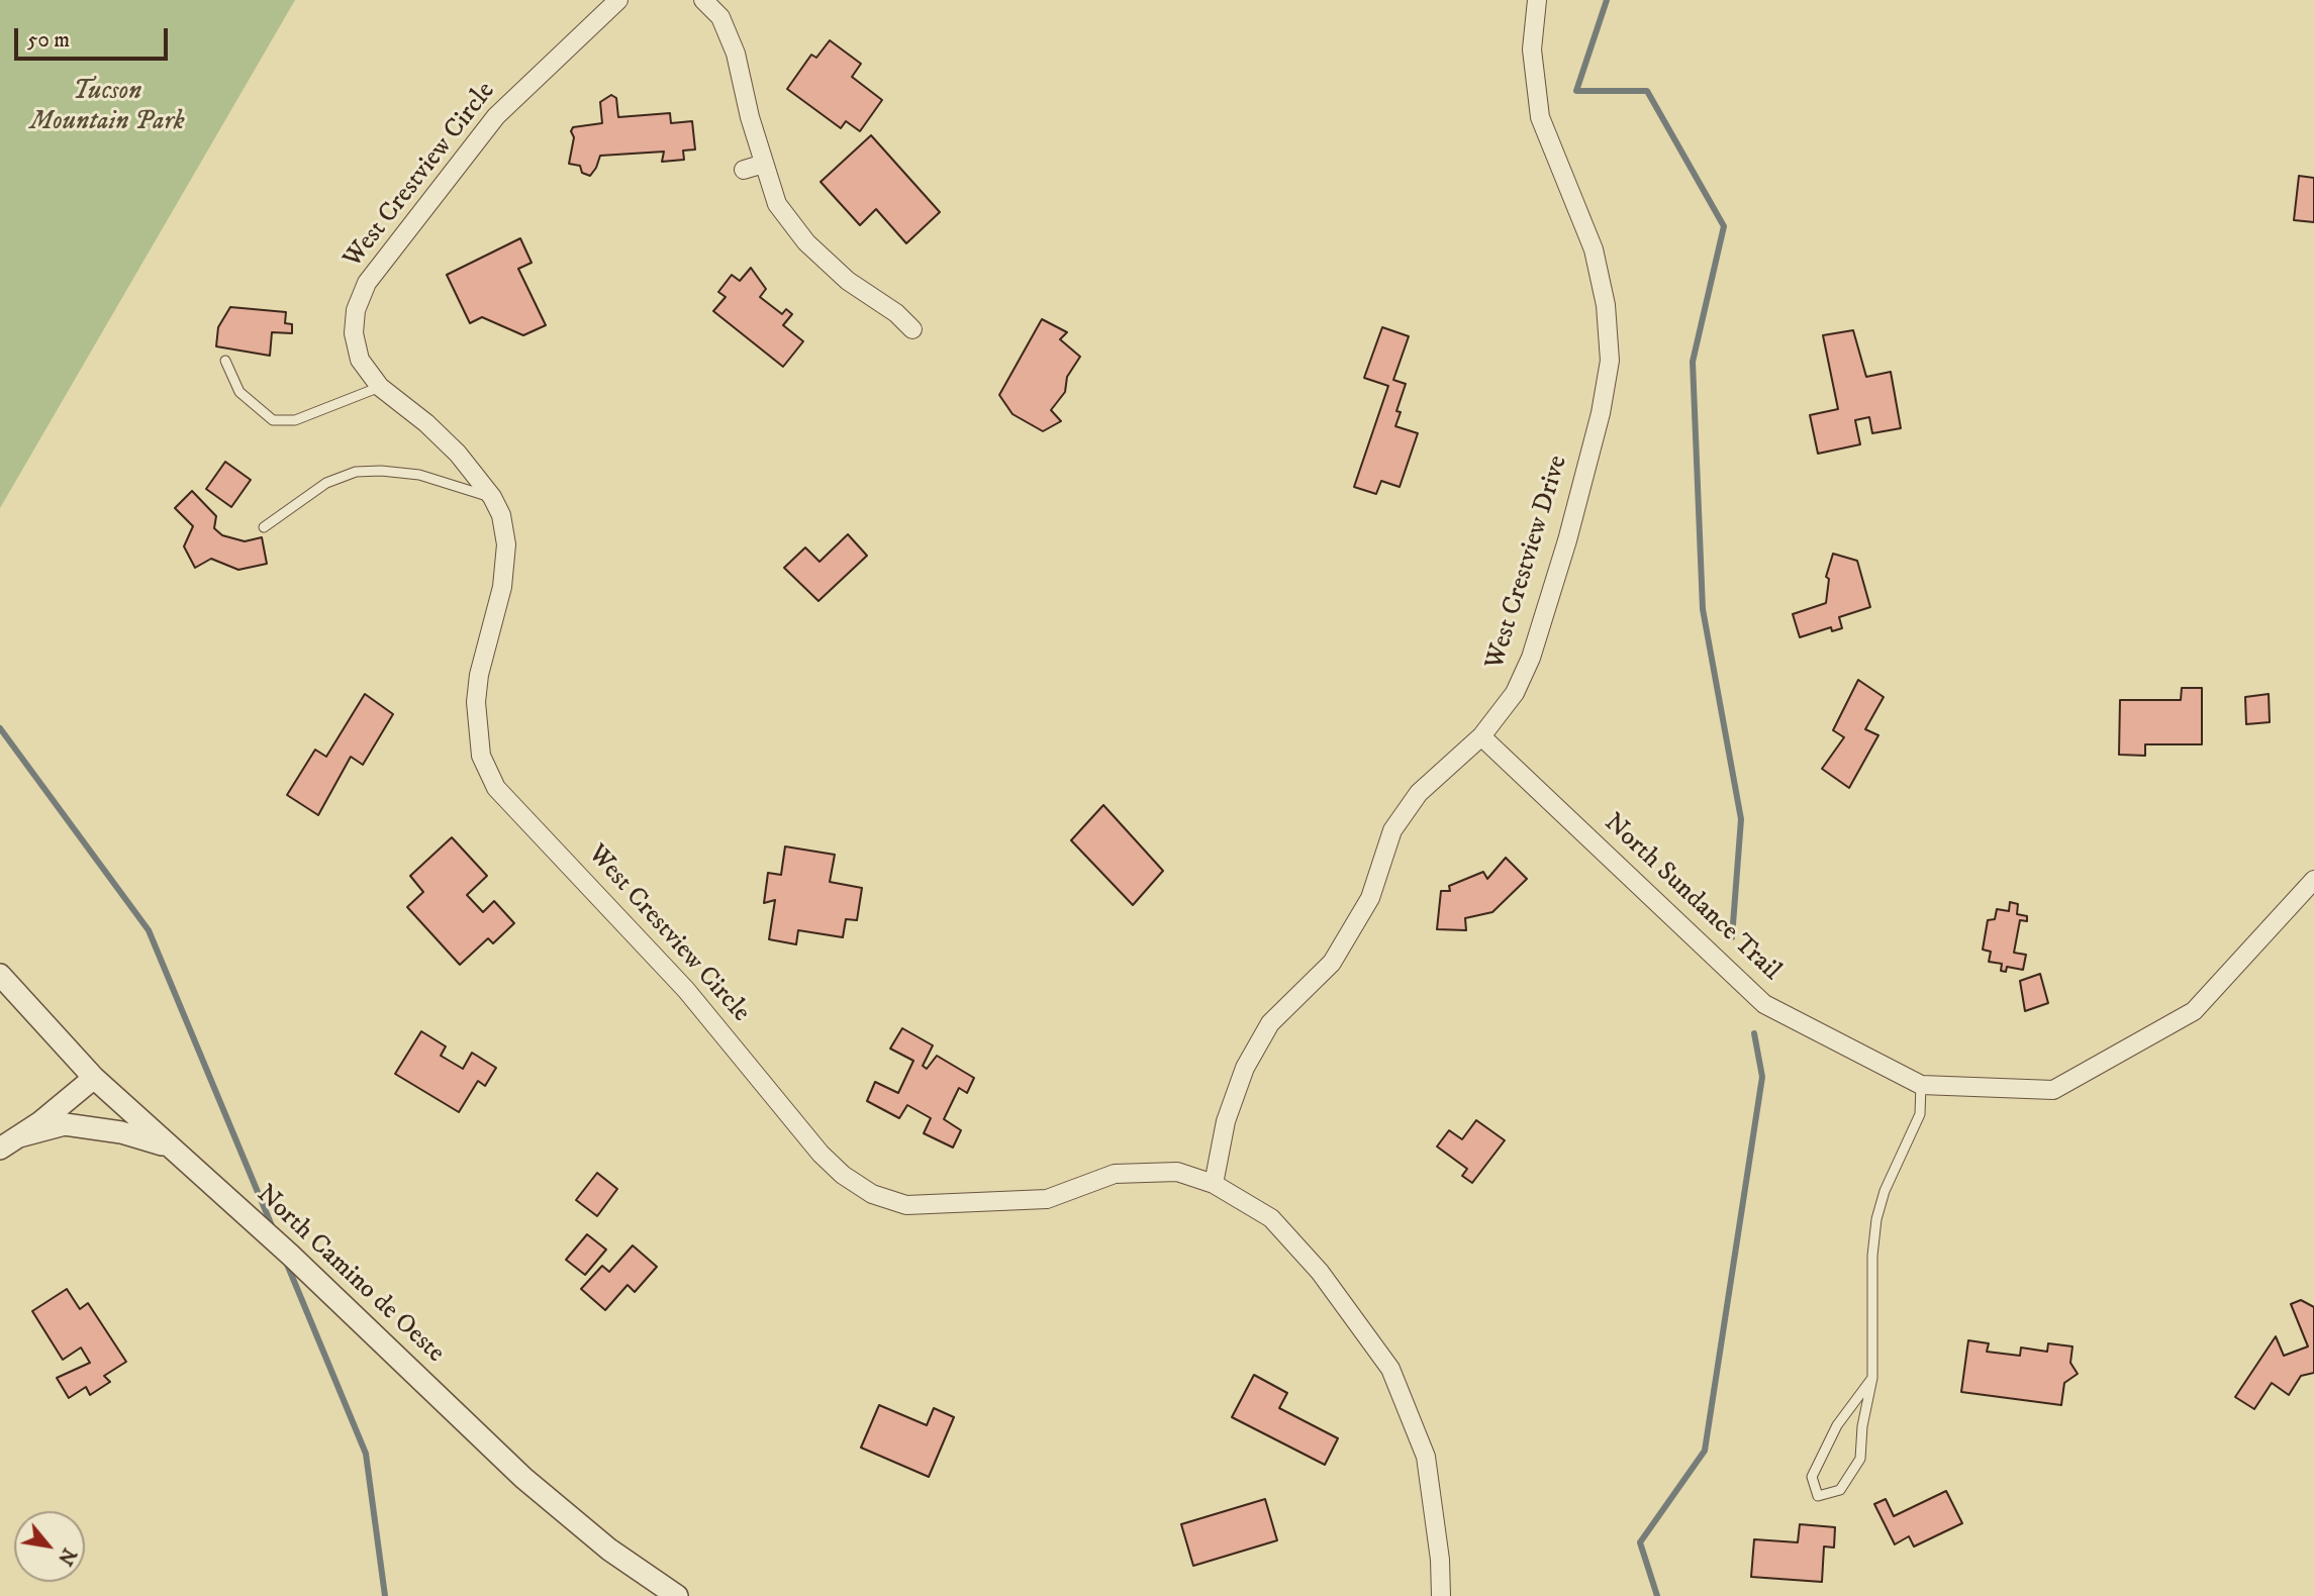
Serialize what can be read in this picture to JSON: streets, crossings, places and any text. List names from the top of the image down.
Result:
{
  "streets": {
    "street": [
      "West Crestview Circle",
      "West Crestview Drive",
      "North Sundance Trail",
      "North Camino de Oeste"
    ]
  },
  "crossings": [
    ["West Crestview Circle", "West Crestview Drive"],
    ["West Crestview Drive", "North Sundance Trail"]
  ],
  "parks": ["Tucson Mountain Park"],
  "scale_bar": "50 m",
  "north": "bottom right"
}
